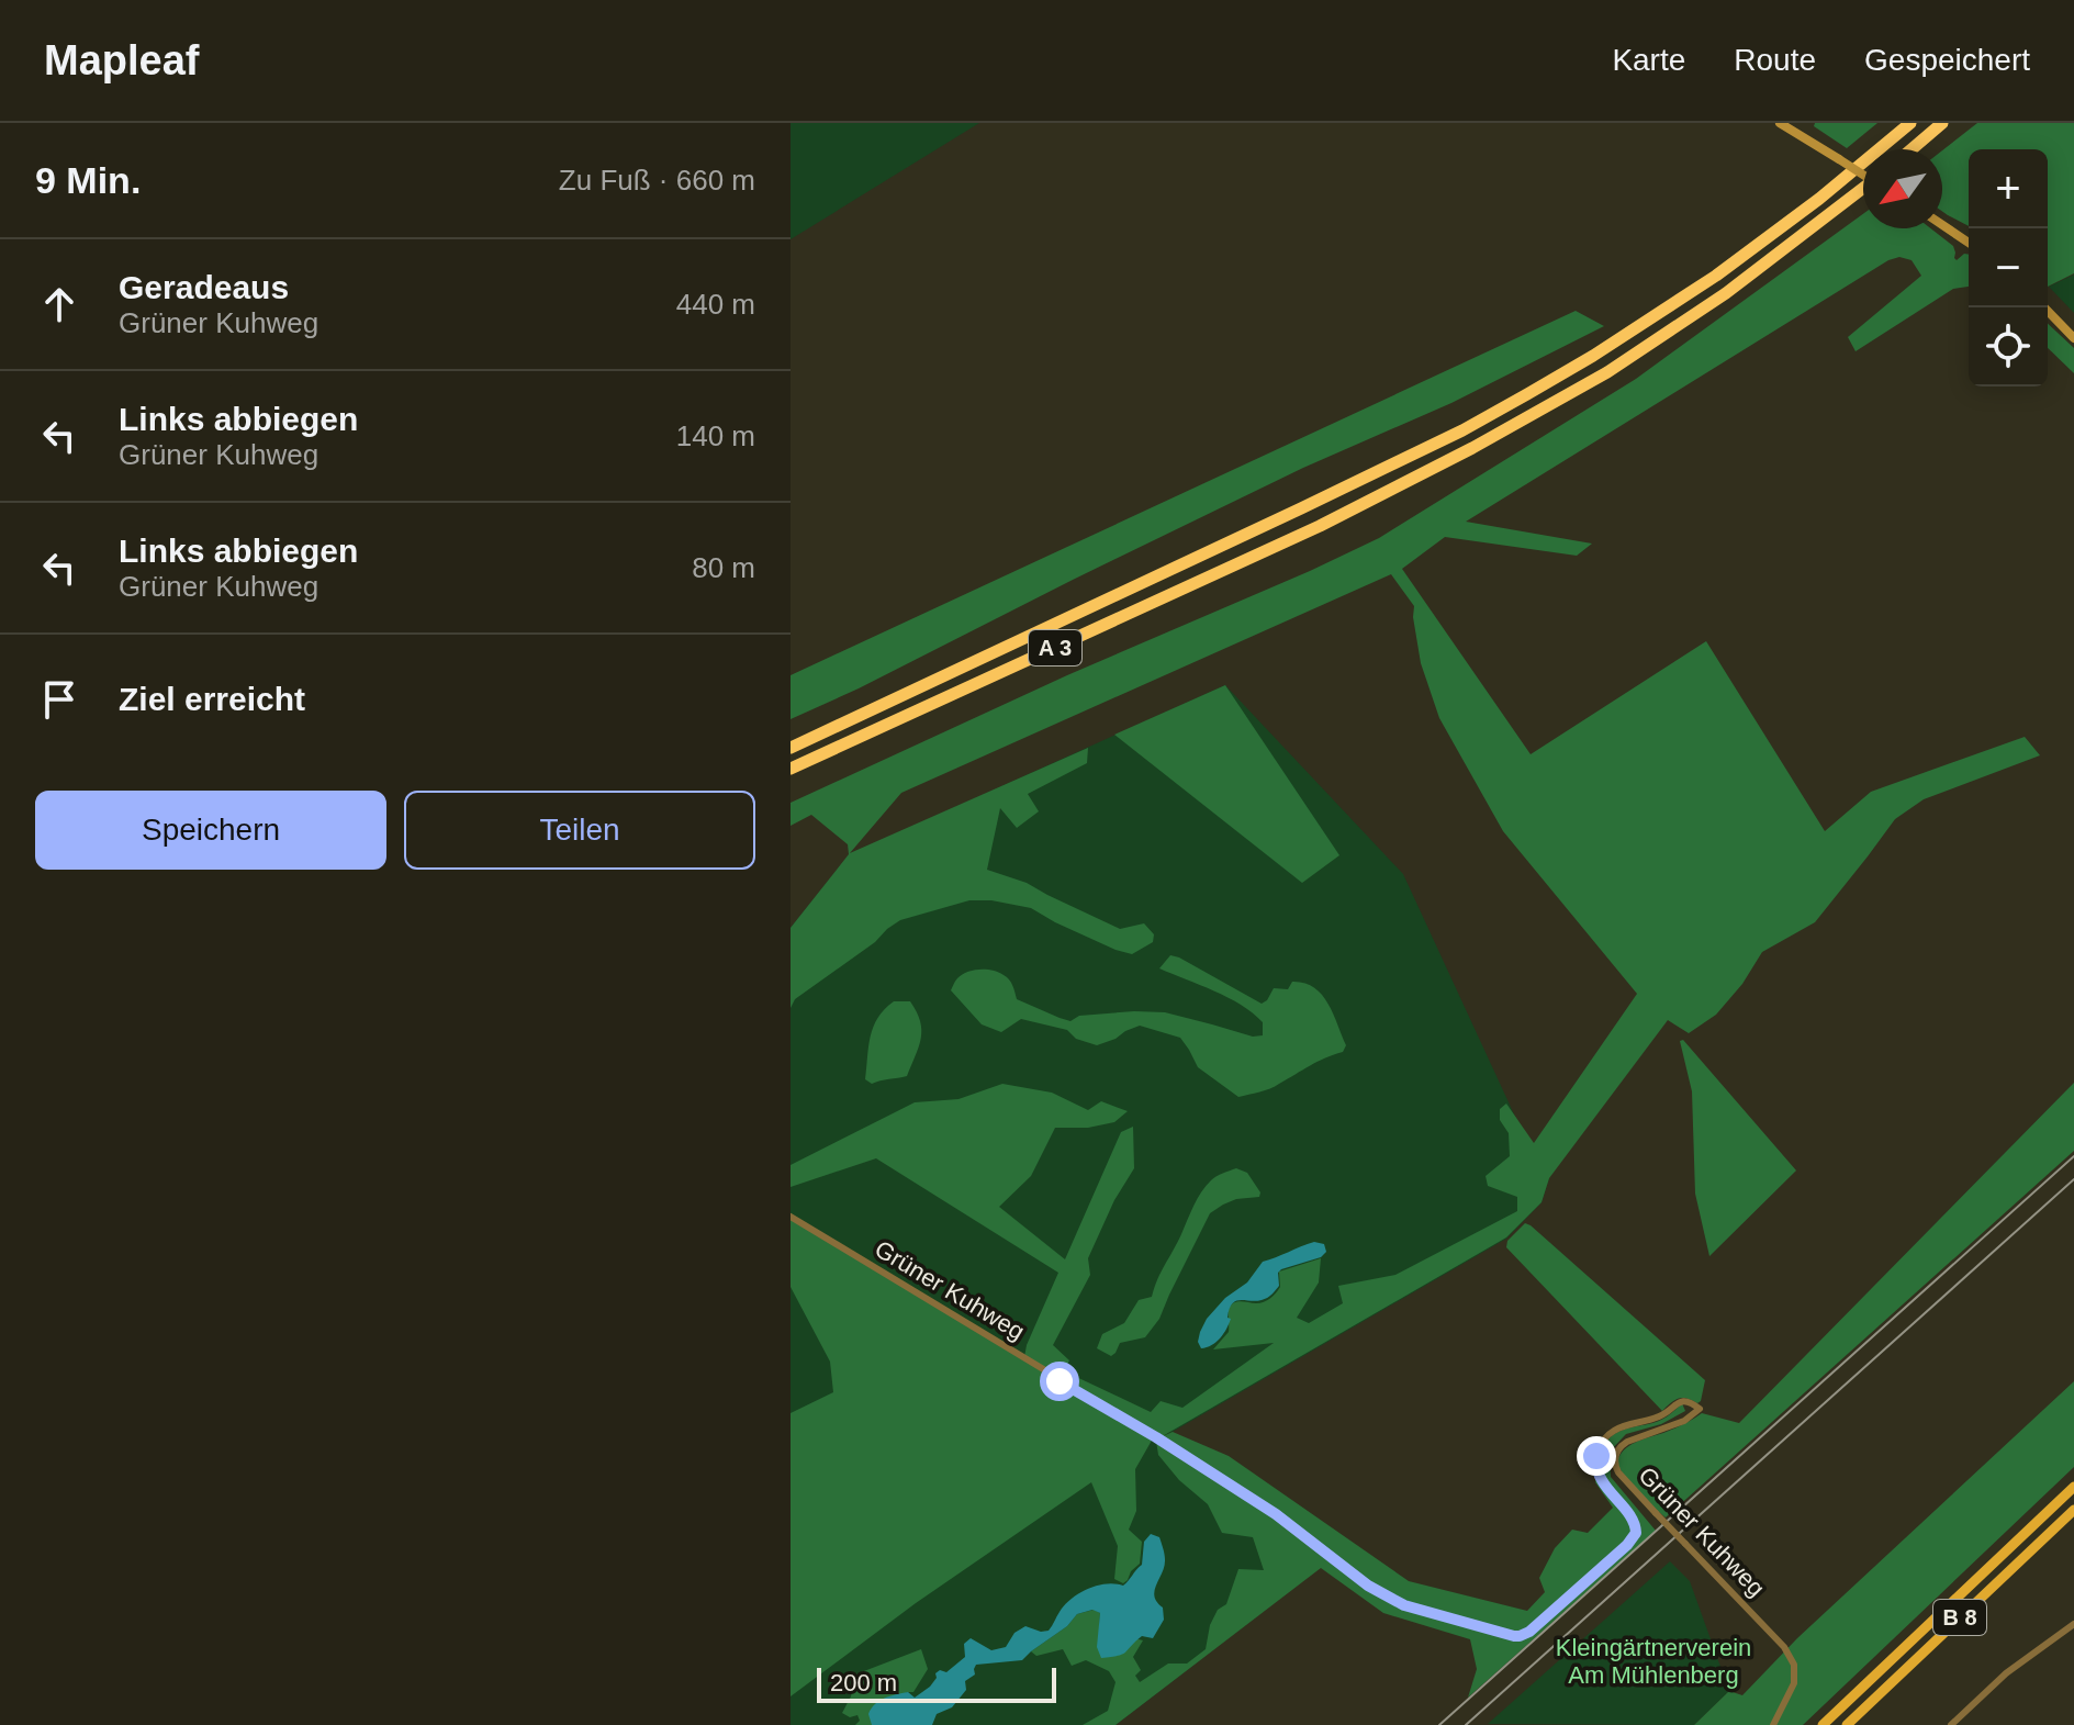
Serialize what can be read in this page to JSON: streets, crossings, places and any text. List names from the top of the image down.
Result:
{
  "streets": {
    "highway": ["A 3"],
    "main road": ["B 8"],
    "street": ["Grüner Kuhweg"]
  },
  "parks": ["Kleingärtnerverein Am Mühlenberg"],
  "scale_bar": "200 m",
  "north": "bottom left",
  "page": {
    "header": "Mapleaf",
    "nav": ["Karte", "Route", "Gespeichert"],
    "heading": ["9 Min.", "Zu Fuß · 660 m"],
    "map_buttons": ["+", "−"],
    "list": [
      ["Geradeaus", "Grüner Kuhweg", "440 m"],
      ["Links abbiegen", "Grüner Kuhweg", "140 m"],
      ["Links abbiegen", "Grüner Kuhweg", "80 m"],
      "Ziel erreicht"
    ],
    "buttons": ["Speichern", "Teilen"],
    "scale": "200 m"
  }
}
